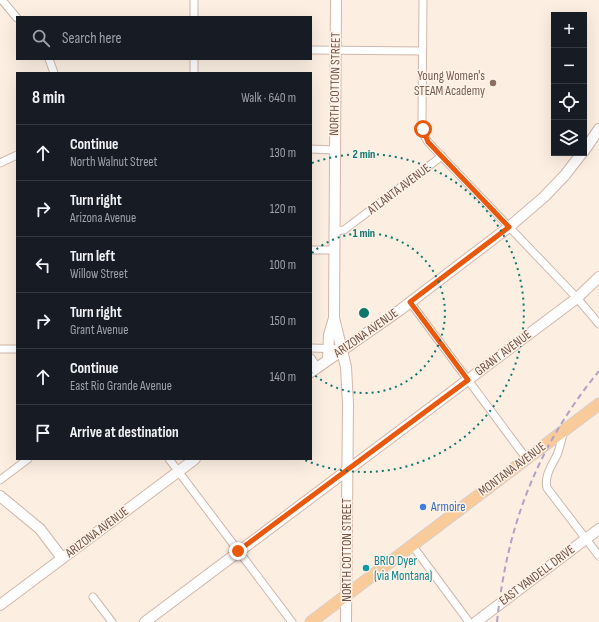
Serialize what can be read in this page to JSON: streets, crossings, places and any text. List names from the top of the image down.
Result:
{
  "streets": {
    "main road": [
      "NORTH COTTON STREET",
      "ARIZONA AVENUE",
      "GRANT AVENUE",
      "MONTANA AVENUE",
      "EAST YANDELL DRIVE"
    ],
    "street": ["ATLANTA AVENUE"]
  },
  "crossings": [
    ["NORTH COTTON STREET", "ATLANTA AVENUE"],
    ["NORTH COTTON STREET", "ARIZONA AVENUE"],
    ["NORTH COTTON STREET", "GRANT AVENUE"],
    ["NORTH COTTON STREET", "MONTANA AVENUE"]
  ],
  "places": ["Young Women's STEAM Academy", "Armoire", "BRIO Dyer (via Montana)"],
  "page": {
    "map_buttons": ["+", "−"],
    "search": "Search here",
    "heading": ["8 min", "Walk · 640 m"],
    "list": [
      ["Continue", "North Walnut Street", "130 m"],
      ["Turn right", "Arizona Avenue", "120 m"],
      ["Turn left", "Willow Street", "100 m"],
      ["Turn right", "Grant Avenue", "150 m"],
      ["Continue", "East Rio Grande Avenue", "140 m"],
      "Arrive at destination"
    ]
  },
  "rings": ["2 min", "1 min"]
}
